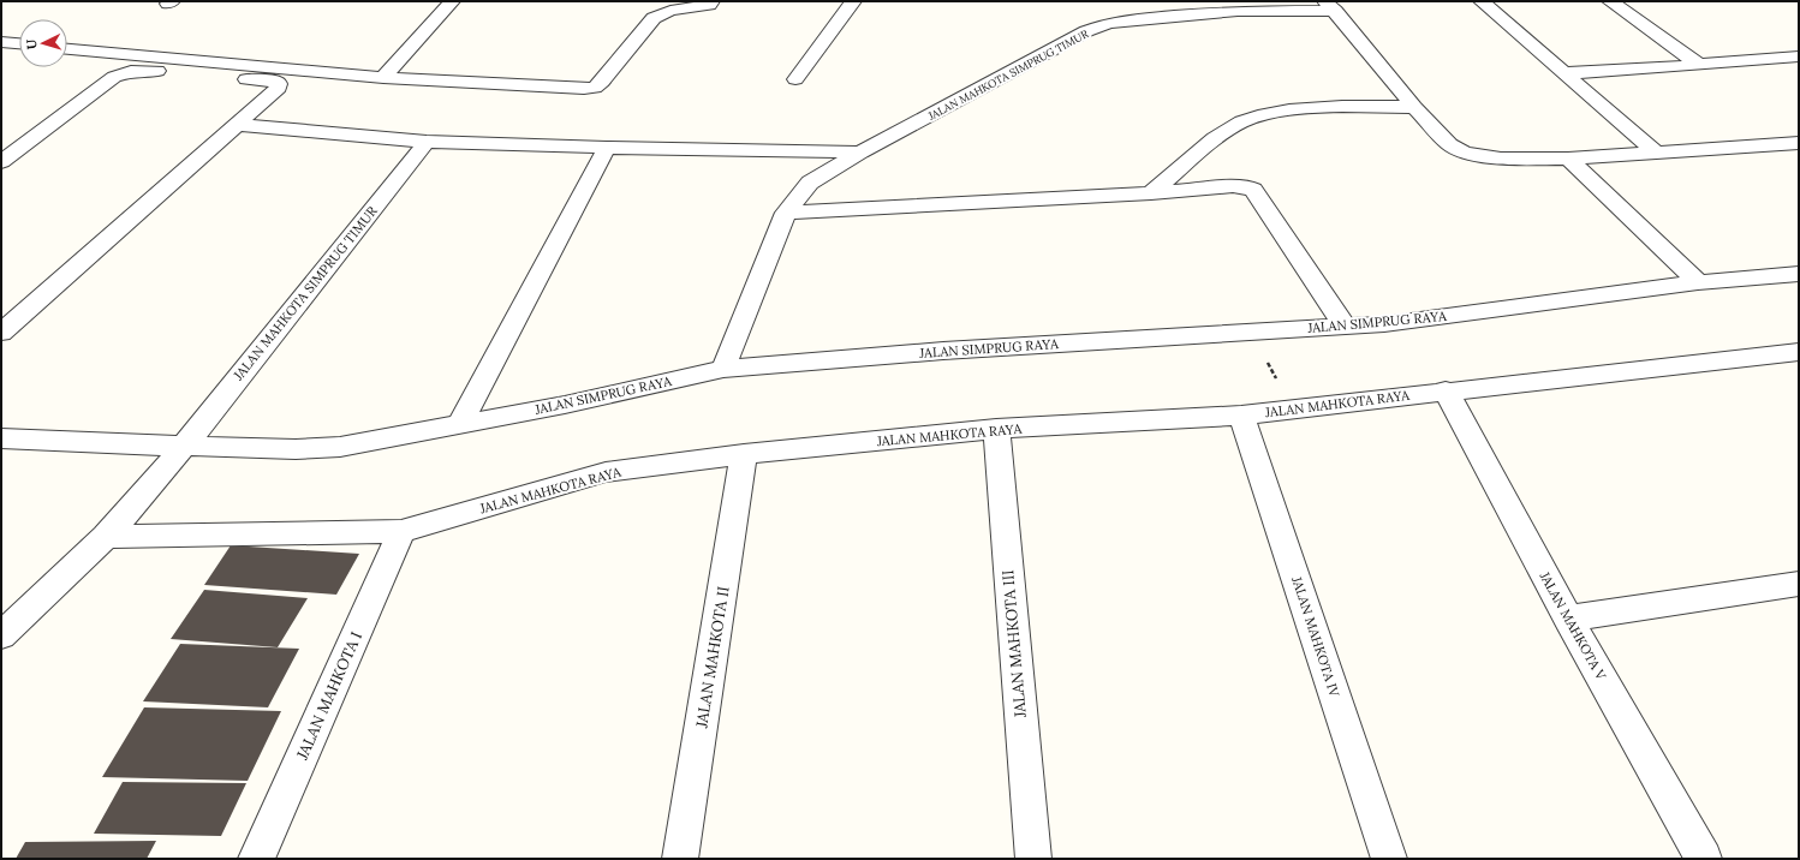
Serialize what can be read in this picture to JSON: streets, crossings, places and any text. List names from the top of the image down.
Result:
{
  "streets": {
    "street": [
      "JALAN MAHKOTA SIMPRUG TIMUR",
      "JALAN SIMPRUG RAYA",
      "JALAN MAHKOTA RAYA",
      "JALAN MAHKOTA V",
      "JALAN MAHKOTA IV",
      "JALAN MAHKOTA III",
      "JALAN MAHKOTA II",
      "JALAN MAHKOTA I"
    ]
  },
  "crossings": [
    ["JALAN MAHKOTA SIMPRUG TIMUR", "JALAN SIMPRUG RAYA"],
    ["JALAN MAHKOTA SIMPRUG TIMUR", "JALAN MAHKOTA RAYA"],
    ["JALAN MAHKOTA RAYA", "JALAN MAHKOTA V"],
    ["JALAN MAHKOTA RAYA", "JALAN MAHKOTA IV"],
    ["JALAN MAHKOTA RAYA", "JALAN MAHKOTA III"],
    ["JALAN MAHKOTA RAYA", "JALAN MAHKOTA II"],
    ["JALAN MAHKOTA RAYA", "JALAN MAHKOTA I"]
  ],
  "north": "left"
}
